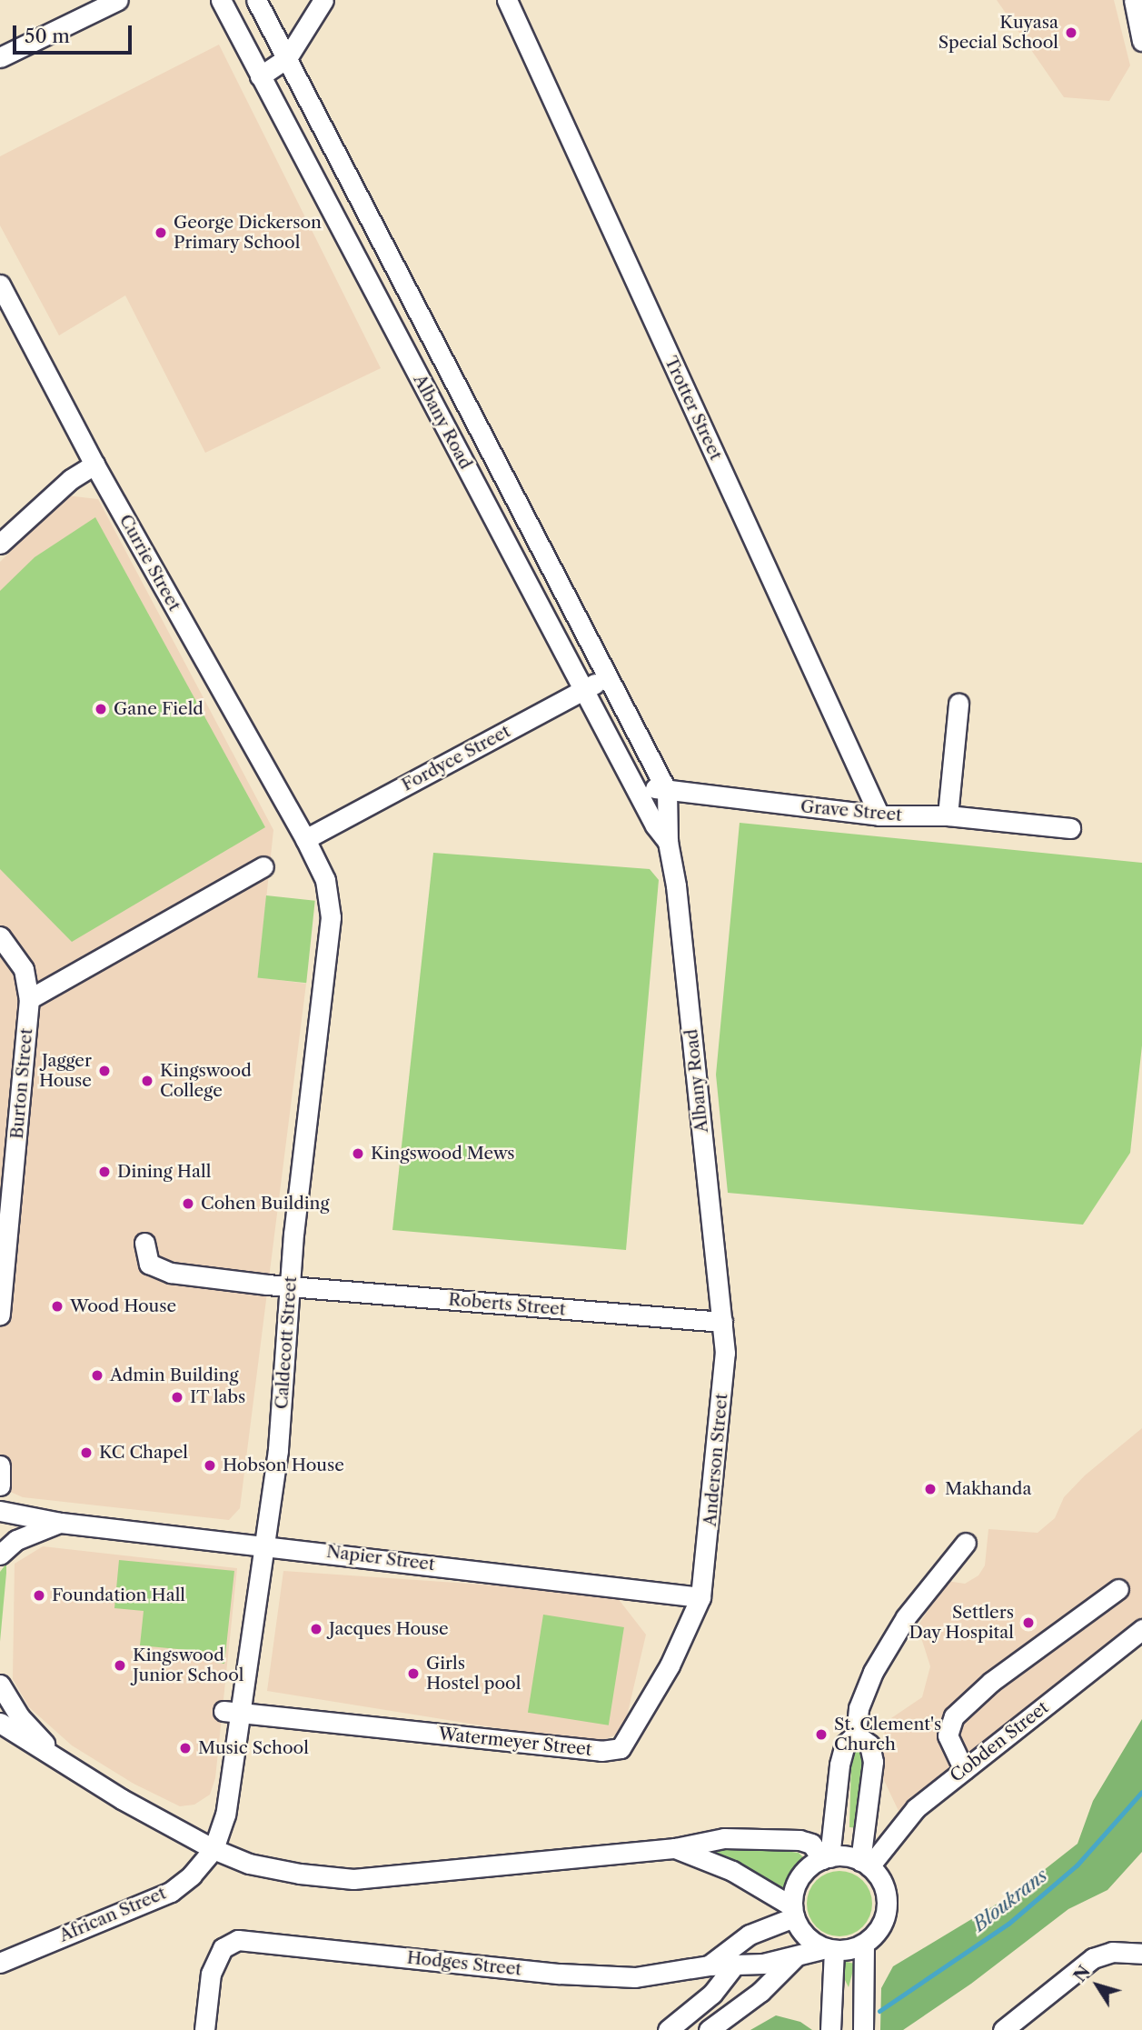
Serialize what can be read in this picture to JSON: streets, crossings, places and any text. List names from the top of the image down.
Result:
{
  "streets": {
    "street": [
      "Trotter Street",
      "Albany Road",
      "Currie Street",
      "Fordyce Street",
      "Grave Street",
      "Burton Street",
      "Roberts Street",
      "Caldecott Street",
      "Anderson Street",
      "Napier Street",
      "Watermeyer Street",
      "Cobden Street",
      "African Street",
      "Hodges Street"
    ]
  },
  "crossings": [
    ["Trotter Street", "Grave Street"],
    ["Albany Road", "Fordyce Street"],
    ["Albany Road", "Grave Street"],
    ["Albany Road", "Roberts Street"],
    ["Albany Road", "Anderson Street"],
    ["Currie Street", "Fordyce Street"],
    ["Currie Street", "Caldecott Street"],
    ["Fordyce Street", "Caldecott Street"],
    ["Roberts Street", "Caldecott Street"],
    ["Roberts Street", "Anderson Street"],
    ["Caldecott Street", "Napier Street"],
    ["Caldecott Street", "Watermeyer Street"],
    ["Caldecott Street", "African Street"],
    ["Anderson Street", "Napier Street"],
    ["Anderson Street", "Watermeyer Street"],
    ["Napier Street", "Watermeyer Street"],
    ["Cobden Street", "Hodges Street"]
  ],
  "water": ["Bloukrans"],
  "places": [
    "Kuyasa Special School",
    "George Dickerson Primary School",
    "Gane Field",
    "Jagger House",
    "Kingswood College",
    "Kingswood Mews",
    "Dining Hall",
    "Cohen Building",
    "Wood House",
    "Admin Building",
    "IT labs",
    "KC Chapel",
    "Hobson House",
    "Makhanda",
    "Foundation Hall",
    "Settlers Day Hospital",
    "Jacques House",
    "Kingswood Junior School",
    "Girls Hostel pool",
    "St. Clement's Church",
    "Music School"
  ],
  "scale_bar": "50 m",
  "north": "top left"
}
